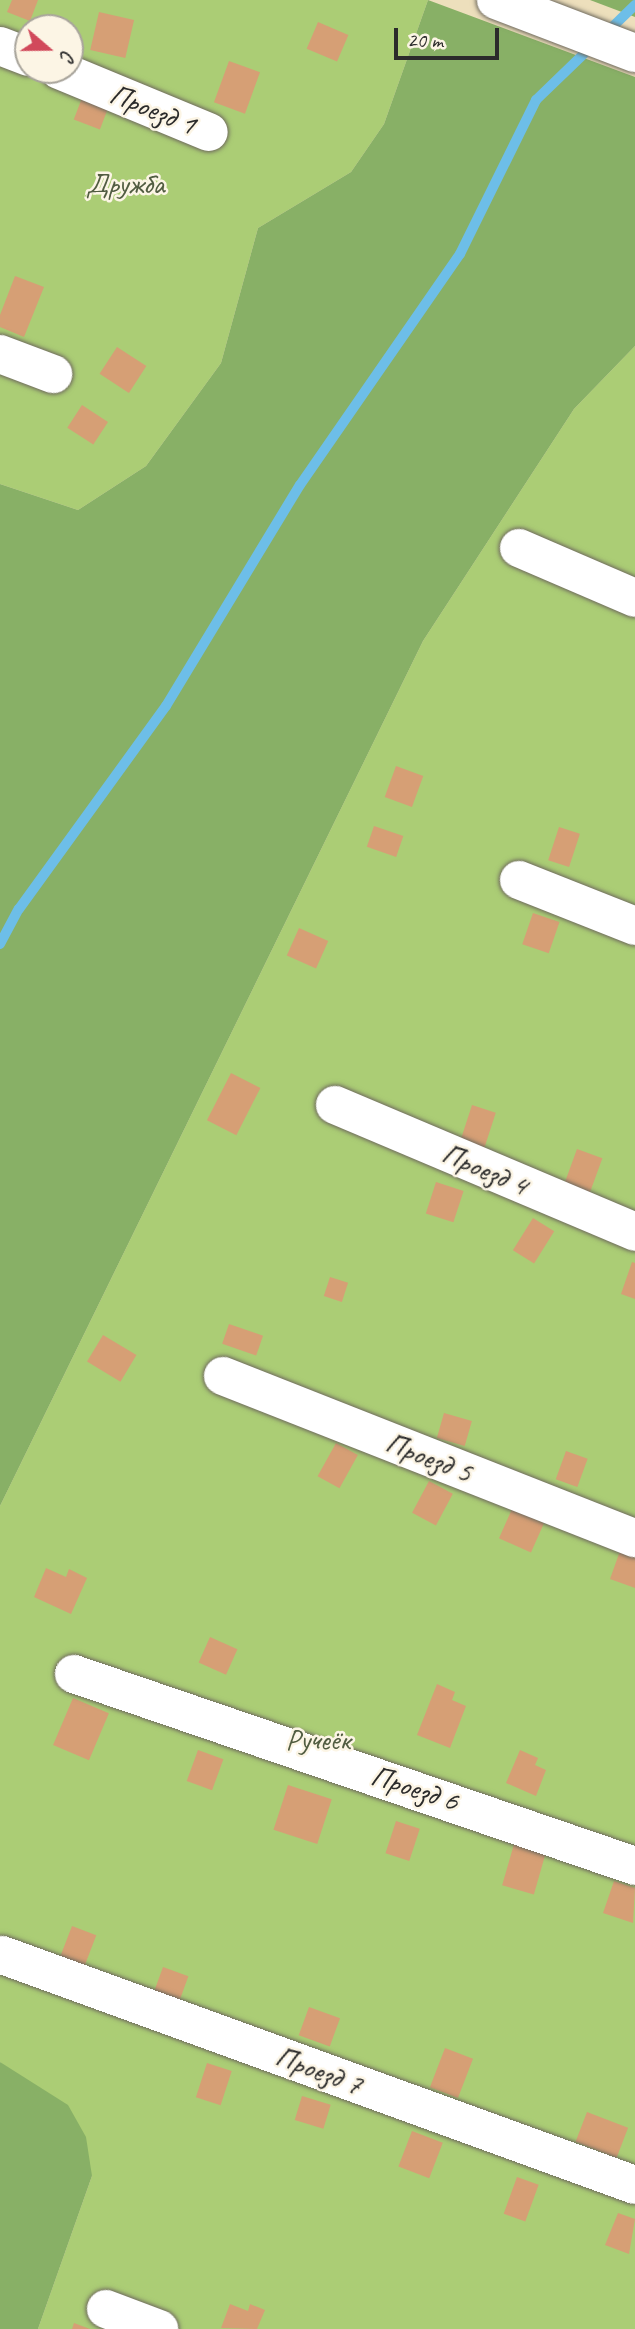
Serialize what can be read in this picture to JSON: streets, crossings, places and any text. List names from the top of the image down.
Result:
{
  "streets": {
    "street": [
      "Проезд 1",
      "Проезд 4",
      "Проезд 5",
      "Проезд 6",
      "Проезд 7"
    ]
  },
  "parks": ["Дружба", "Ручеёк"],
  "scale_bar": "20 m",
  "north": "right"
}
